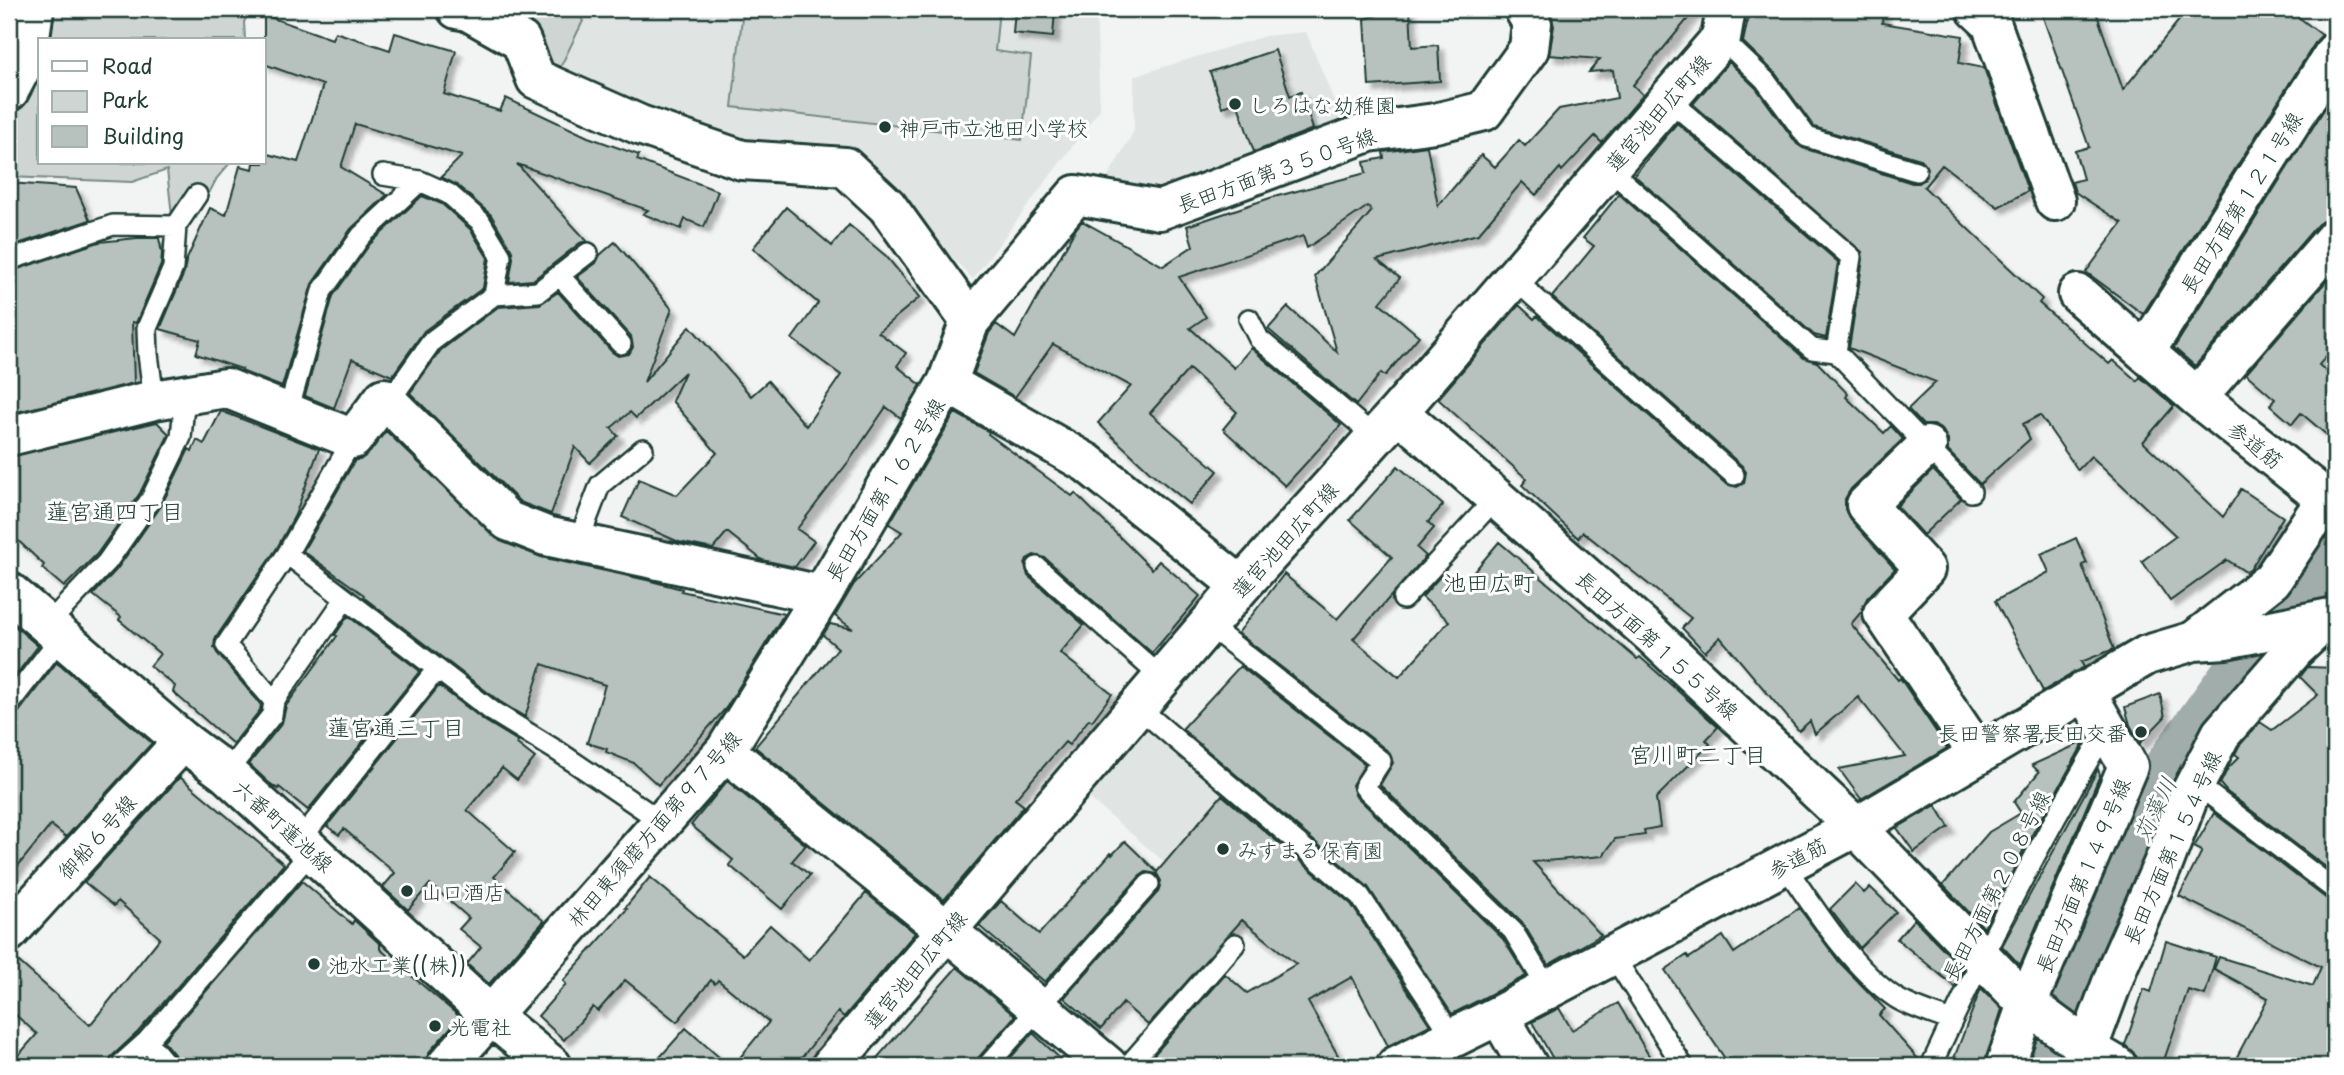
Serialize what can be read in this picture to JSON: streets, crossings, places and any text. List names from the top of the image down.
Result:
{
  "streets": {
    "street": [
      "蓮宮池田広町線",
      "長田方面第３５０号線",
      "長田方面第１２１号線",
      "参道筋",
      "長田方面第１６２号線",
      "長田方面第１５５号線",
      "六番町蓮池線",
      "林田東須磨方面第９７号線",
      "御船６号線",
      "長田方面第１５４号線",
      "長田方面第１４９号線"
    ],
    "lane": ["長田方面第２０８号線"]
  },
  "crossings": [
    ["蓮宮池田広町線", "長田方面第１５５号線"],
    ["長田方面第３５０号線", "長田方面第１６２号線"],
    ["参道筋", "長田方面第１５５号線"],
    ["参道筋", "長田方面第１４９号線"],
    ["長田方面第１６２号線", "林田東須磨方面第９７号線"],
    ["長田方面第１５５号線", "長田方面第１５４号線"],
    ["長田方面第１５５号線", "長田方面第１４９号線"],
    ["長田方面第１５５号線", "長田方面第２０８号線"],
    ["六番町蓮池線", "林田東須磨方面第９７号線"],
    ["六番町蓮池線", "御船６号線"],
    ["長田方面第１４９号線", "長田方面第２０８号線"]
  ],
  "districts": [
    "蓮宮通四丁目",
    "池田広町",
    "蓮宮通三丁目",
    "宮川町二丁目"
  ],
  "water": ["苅藻川"],
  "places": [
    "しろはな幼稚園",
    "神戸市立池田小学校",
    "長田警察署長田交番",
    "みすまる保育園",
    "山口酒店",
    "池水工業((株))",
    "光電社"
  ],
  "legend": ["Road", "Park", "Building"]
}
